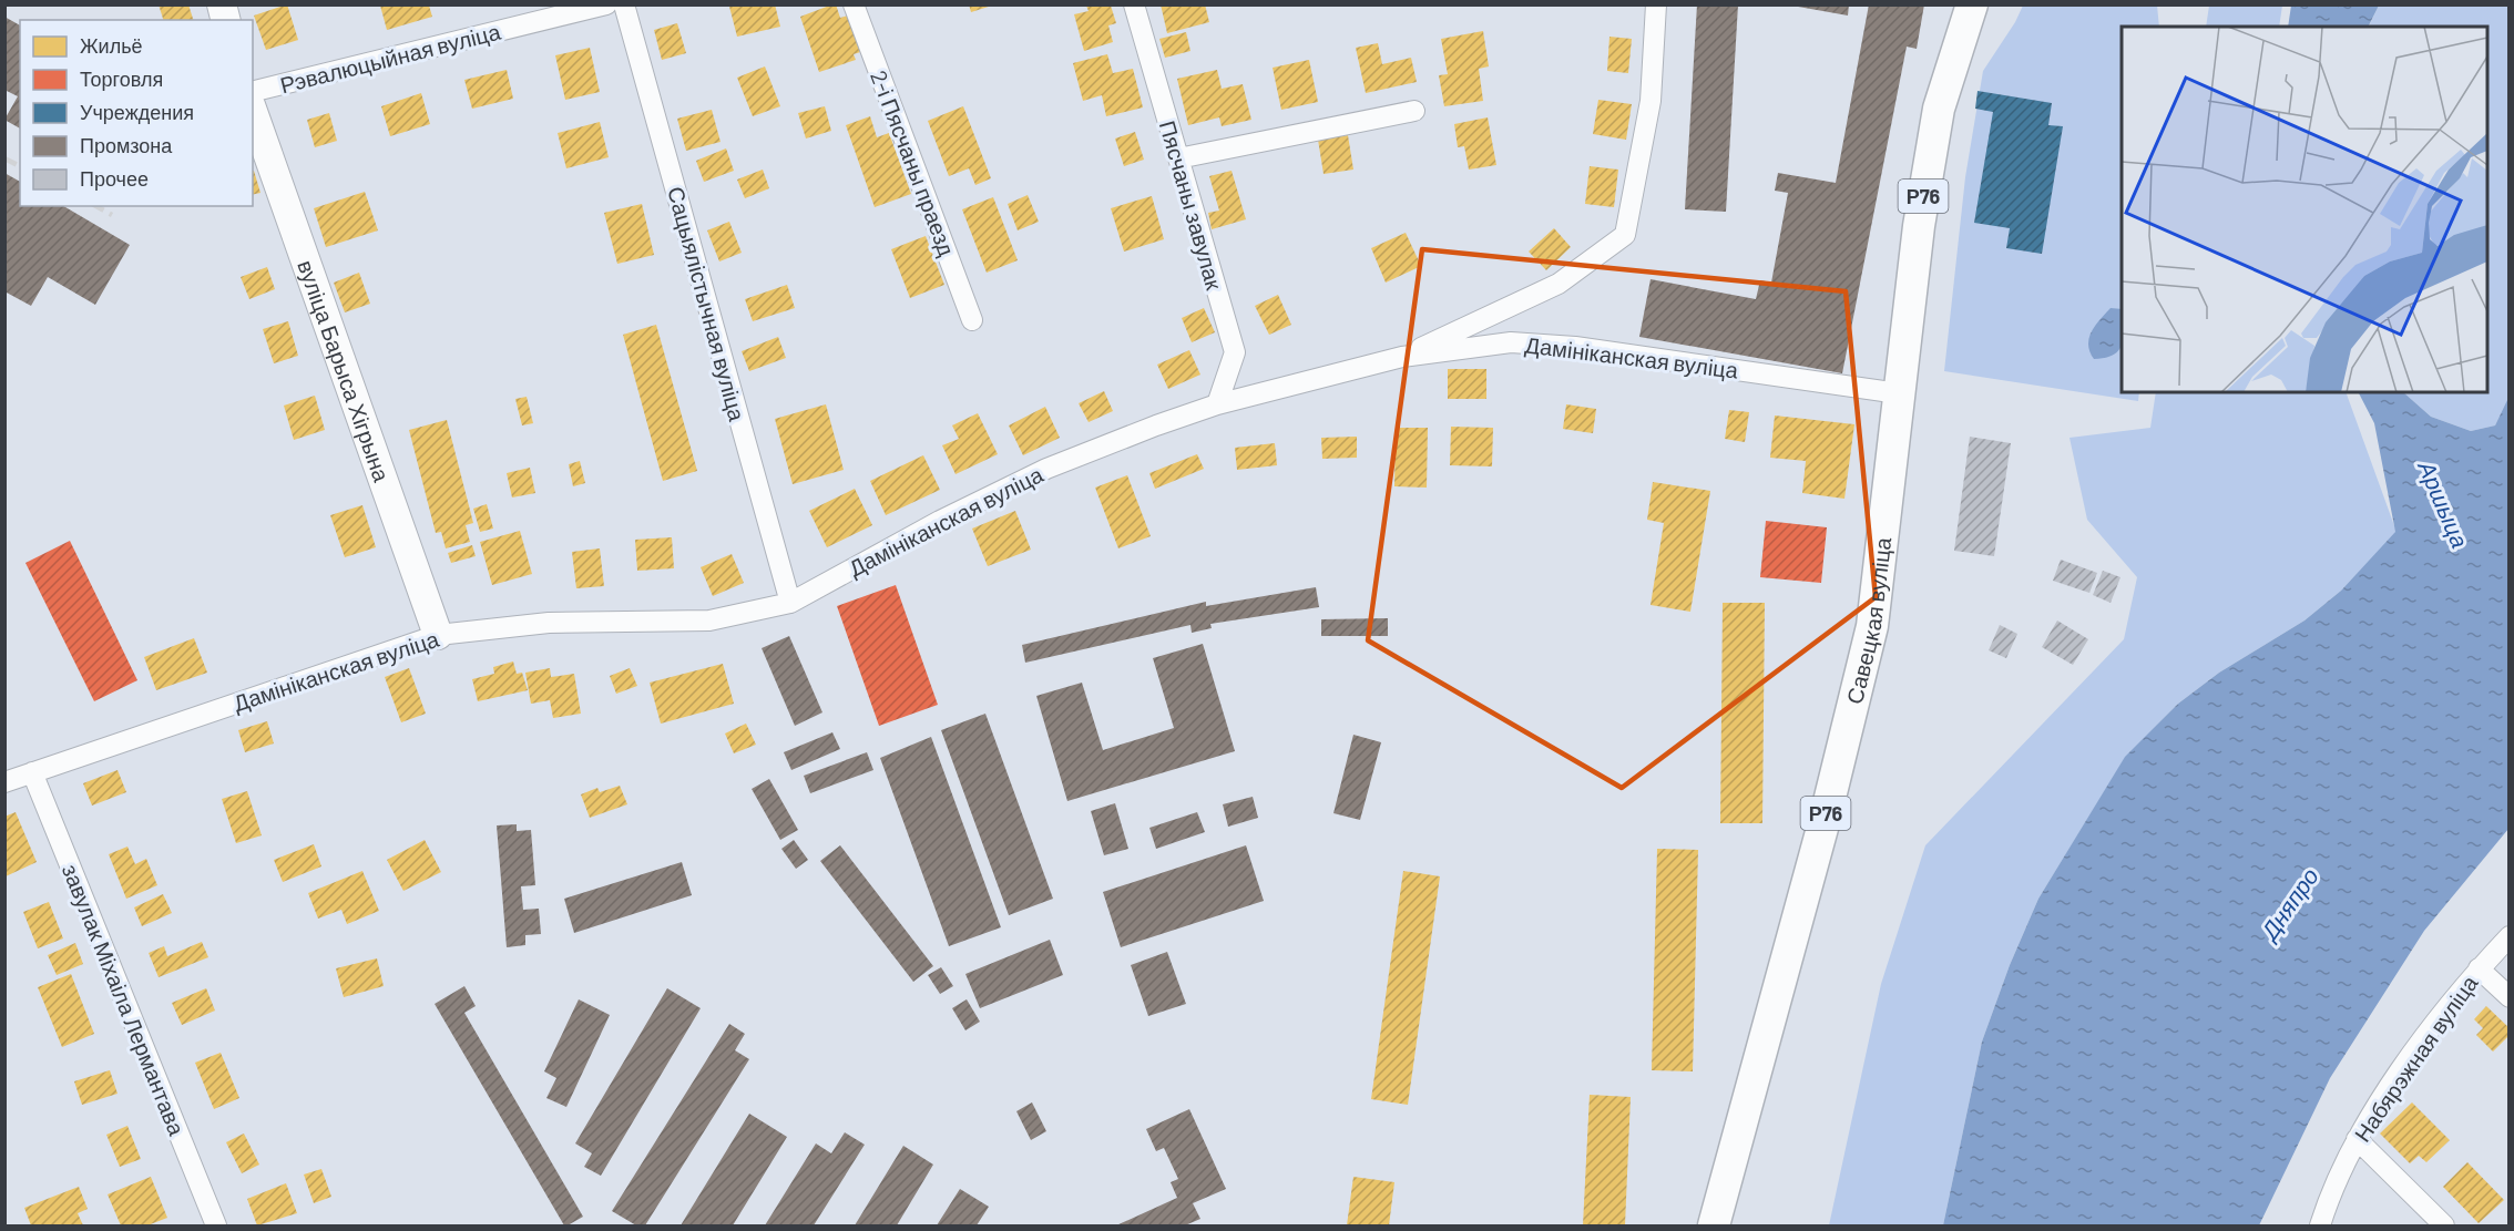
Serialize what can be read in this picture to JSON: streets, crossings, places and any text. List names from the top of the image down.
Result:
{
  "streets": {
    "main road": ["Р76", "Савецкая вуліца"],
    "street": [
      "Рэвалюцыйная вуліца",
      "2-і Пясчаны праезд",
      "Пясчаны завулак",
      "Сацыялістычная вуліца",
      "Дамініканская вуліца",
      "вуліца Барыса Хігрына",
      "завулак Міхаіла Лермантава",
      "Набярэжная вуліца"
    ]
  },
  "crossings": [
    ["Пясчаны завулак", "Дамініканская вуліца"],
    ["Сацыялістычная вуліца", "Дамініканская вуліца"],
    ["Дамініканская вуліца", "вуліца Барыса Хігрына"],
    ["Дамініканская вуліца", "Савецкая вуліца"],
    ["Дамініканская вуліца", "завулак Міхаіла Лермантава"]
  ],
  "water": ["Аршыца", "Дняпро"],
  "legend": [
    "Жильё",
    "Торговля",
    "Учреждения",
    "Промзона",
    "Прочее"
  ]
}
